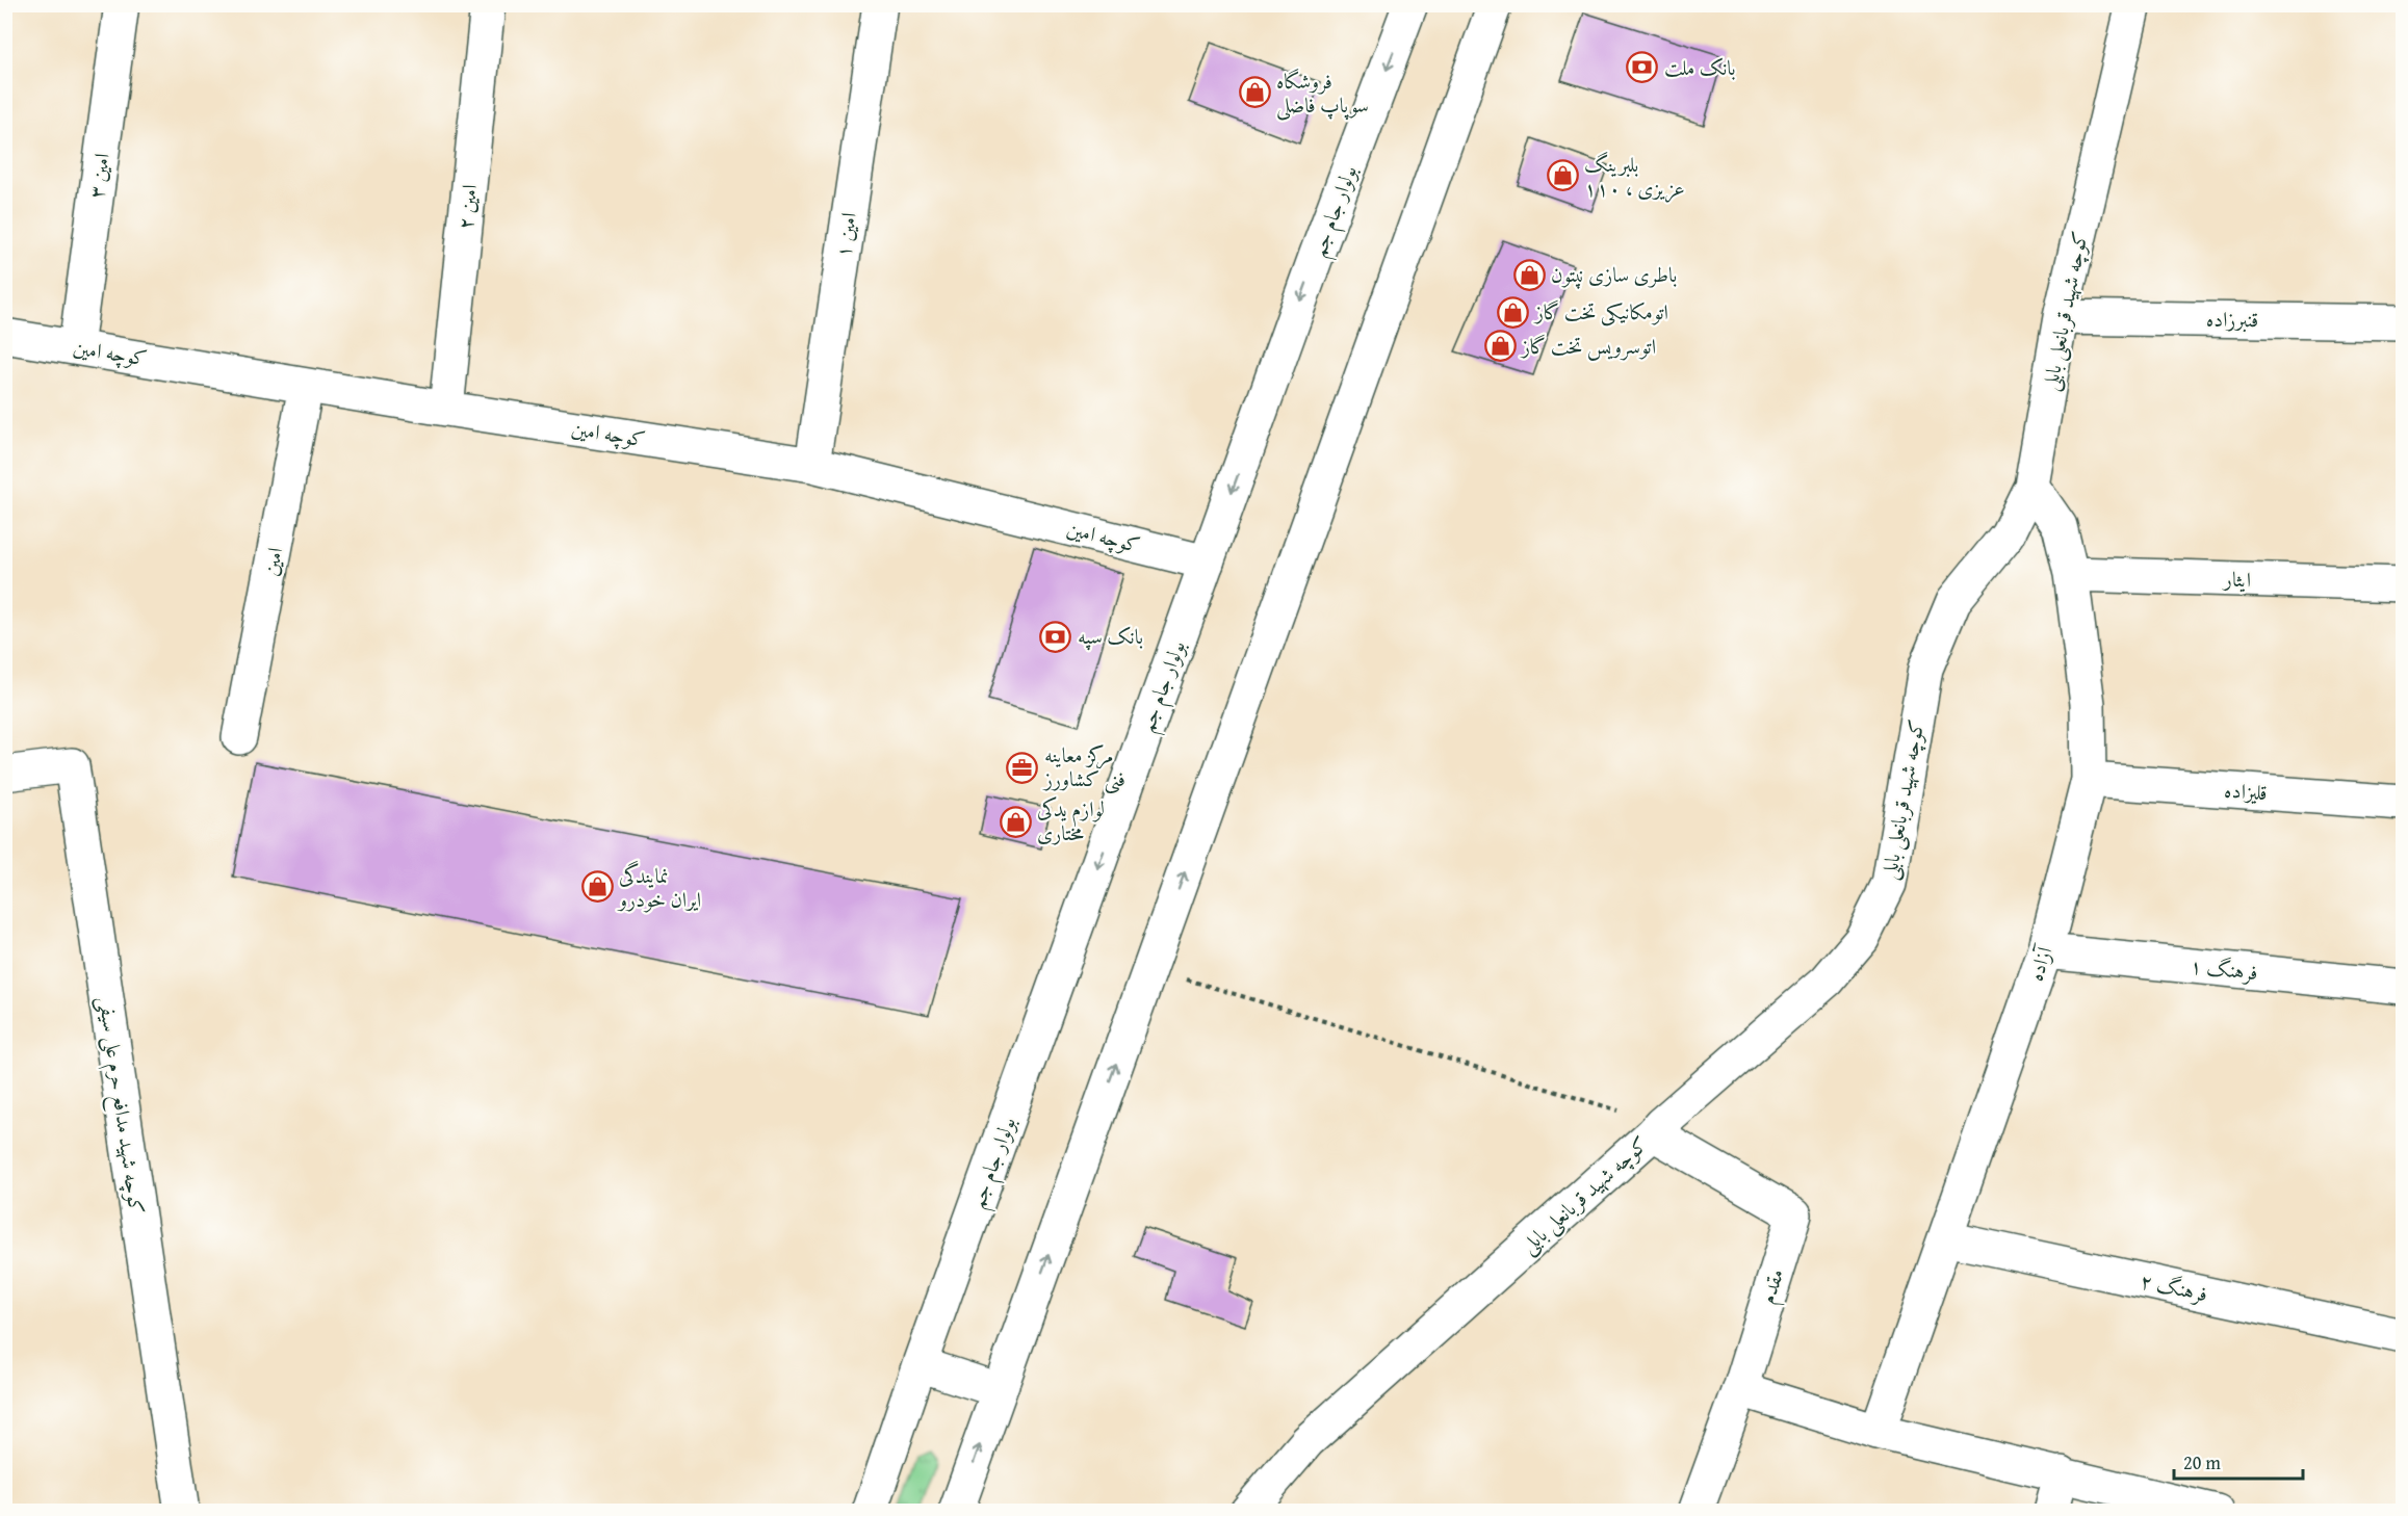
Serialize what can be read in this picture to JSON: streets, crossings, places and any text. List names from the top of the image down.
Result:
{
  "streets": {
    "street": [
      "امین ۳",
      "امین ۲",
      "بولوار جام جم",
      "امین ۱",
      "کوچه شهید قربانعلی بابلی",
      "قنبرزاده",
      "کوچه امین",
      "امین",
      "ایثار",
      "قلیزاده",
      "آزاده",
      "فرهنگ ۱",
      "کوچه شهید مدافع حرم علی سیفی",
      "مقدم",
      "فرهنگ ۲"
    ]
  },
  "crossings": [
    ["امین ۳", "کوچه امین"],
    ["امین ۲", "کوچه امین"],
    ["بولوار جام جم", "کوچه امین"],
    ["امین ۱", "کوچه امین"],
    ["کوچه شهید قربانعلی بابلی", "قنبرزاده"],
    ["کوچه شهید قربانعلی بابلی", "آزاده"],
    ["کوچه شهید قربانعلی بابلی", "مقدم"],
    ["کوچه امین", "امین"],
    ["ایثار", "آزاده"],
    ["قلیزاده", "آزاده"],
    ["آزاده", "فرهنگ ۱"],
    ["آزاده", "فرهنگ ۲"]
  ],
  "places": {
    "bank": ["بانک ملت", "بانک سپه"],
    "shop": [
      "فروشگاه سوپاپ فاضلی",
      "بلبرینگ ۱۱۰ ، عزیزی",
      "باطری سازی نپتون",
      "اتومکانیکی تخت گاز",
      "اتوسرویس تخت گاز",
      "لوازم یدکی مختاری",
      "نمایندگی ایران خودرو"
    ],
    "office": ["مرکز معاینه فنی کشاورز"]
  },
  "scale_bar": "20 m"
}
